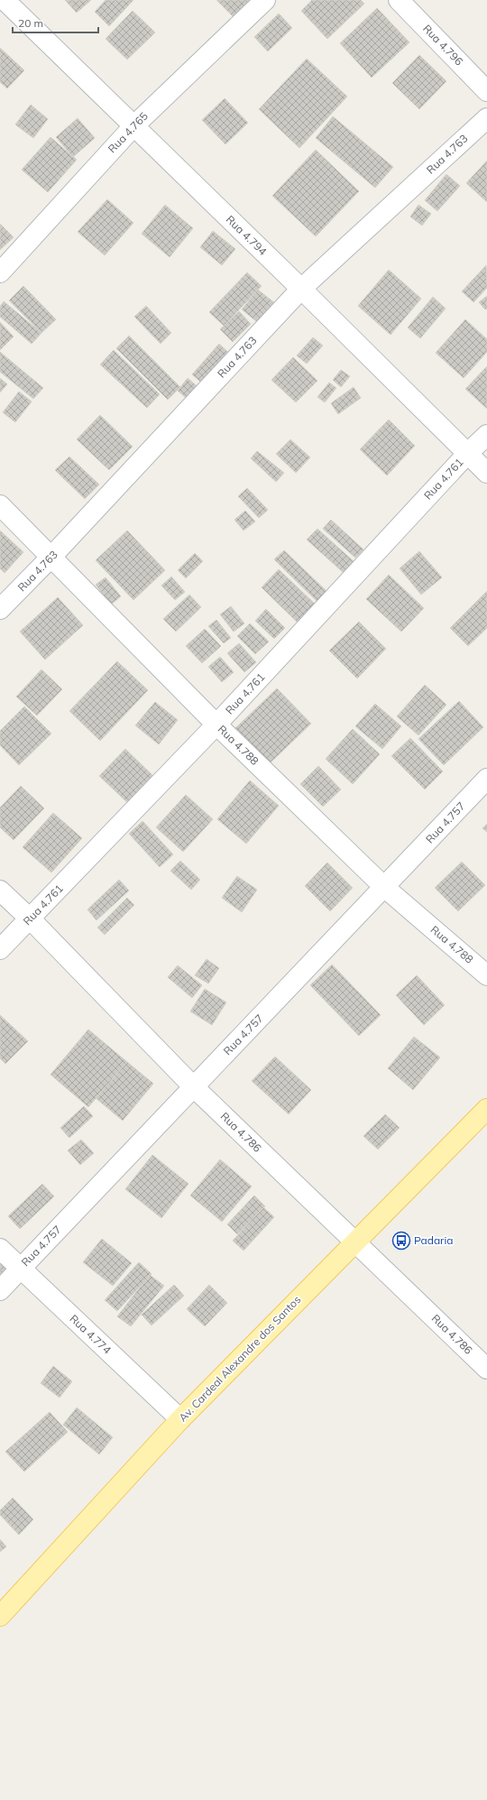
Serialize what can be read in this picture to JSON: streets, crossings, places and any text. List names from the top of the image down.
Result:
{
  "streets": {
    "main road": ["Av. Cardeal Alexandre dos Santos"],
    "street": [
      "Rua 4.796",
      "Rua 4.765",
      "Rua 4.763",
      "Rua 4.794",
      "Rua 4.761",
      "Rua 4.788",
      "Rua 4.757",
      "Rua 4.786",
      "Rua 4.774"
    ]
  },
  "crossings": [
    ["Rua 4.765", "Rua 4.794"],
    ["Rua 4.763", "Rua 4.794"],
    ["Rua 4.763", "Rua 4.788"],
    ["Rua 4.794", "Rua 4.761"],
    ["Rua 4.761", "Rua 4.788"],
    ["Rua 4.761", "Rua 4.786"],
    ["Rua 4.788", "Rua 4.757"],
    ["Rua 4.757", "Rua 4.786"],
    ["Rua 4.757", "Rua 4.774"],
    ["Rua 4.786", "Av. Cardeal Alexandre dos Santos"],
    ["Rua 4.774", "Av. Cardeal Alexandre dos Santos"]
  ],
  "places": {
    "bus stop": ["Padaria"]
  },
  "scale_bar": "20 m"
}
